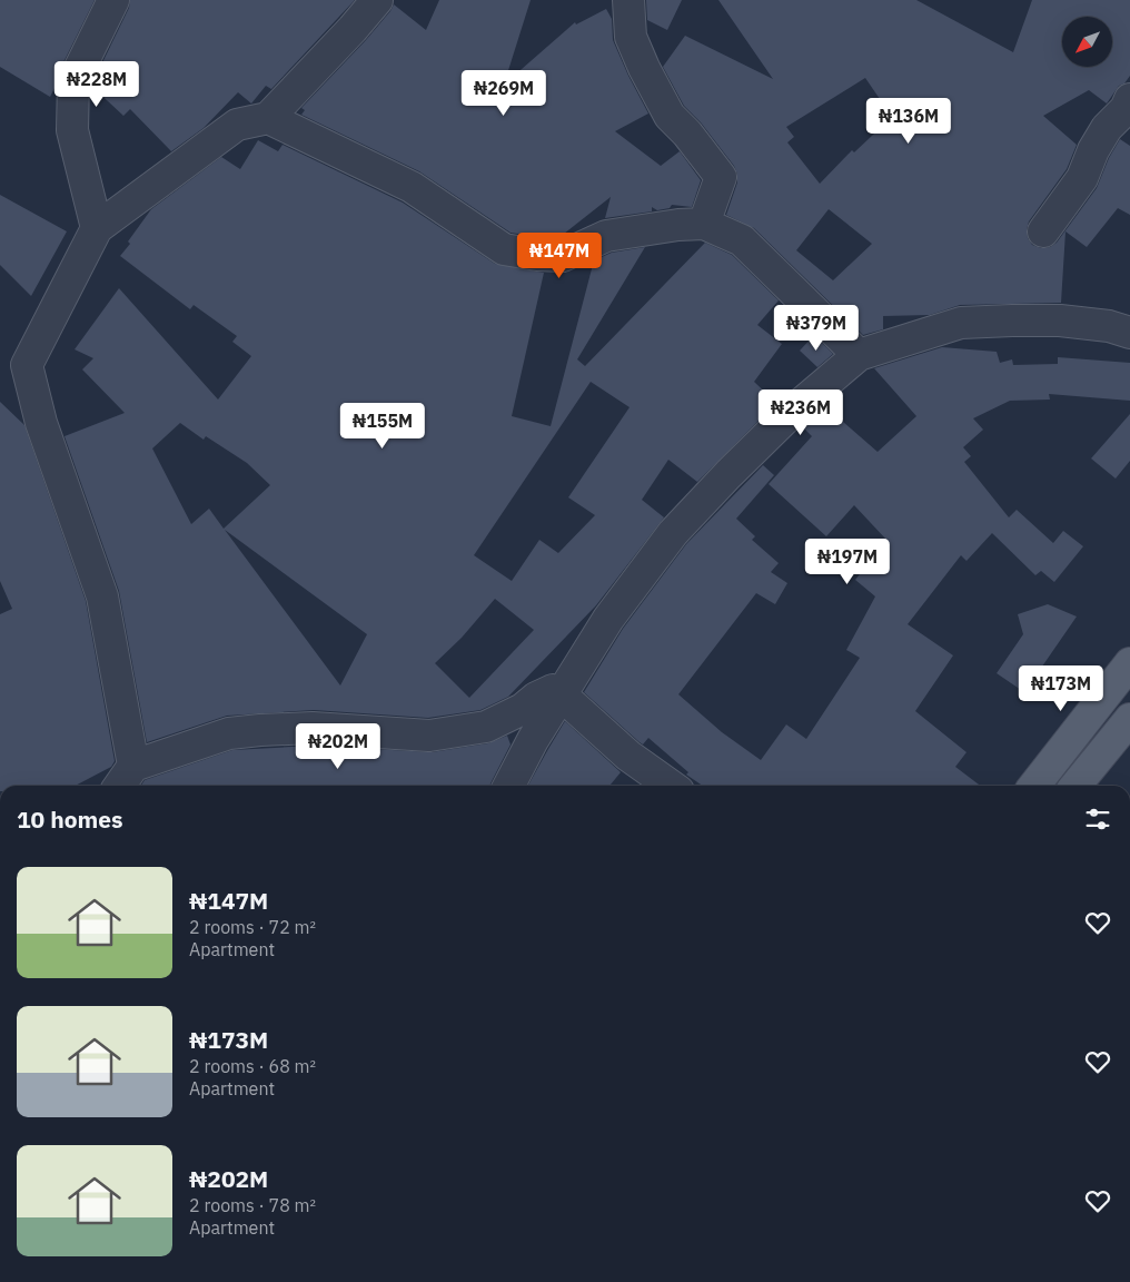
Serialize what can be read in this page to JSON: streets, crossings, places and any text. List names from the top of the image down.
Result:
{
  "north": "bottom left",
  "page": {
    "price": [
      "₦228M",
      "₦269M",
      "₦136M",
      "₦147M",
      "₦379M",
      "₦236M",
      "₦155M",
      "₦197M",
      "₦173M",
      "₦202M"
    ],
    "heading": "10 homes",
    "list": [
      {
        "name": "₦147M",
        "note": "2 rooms · 72 m² · Apartment"
      },
      {
        "name": "₦173M",
        "note": "2 rooms · 68 m² · Apartment"
      },
      {
        "name": "₦202M",
        "note": "2 rooms · 78 m² · Apartment"
      }
    ]
  }
}
